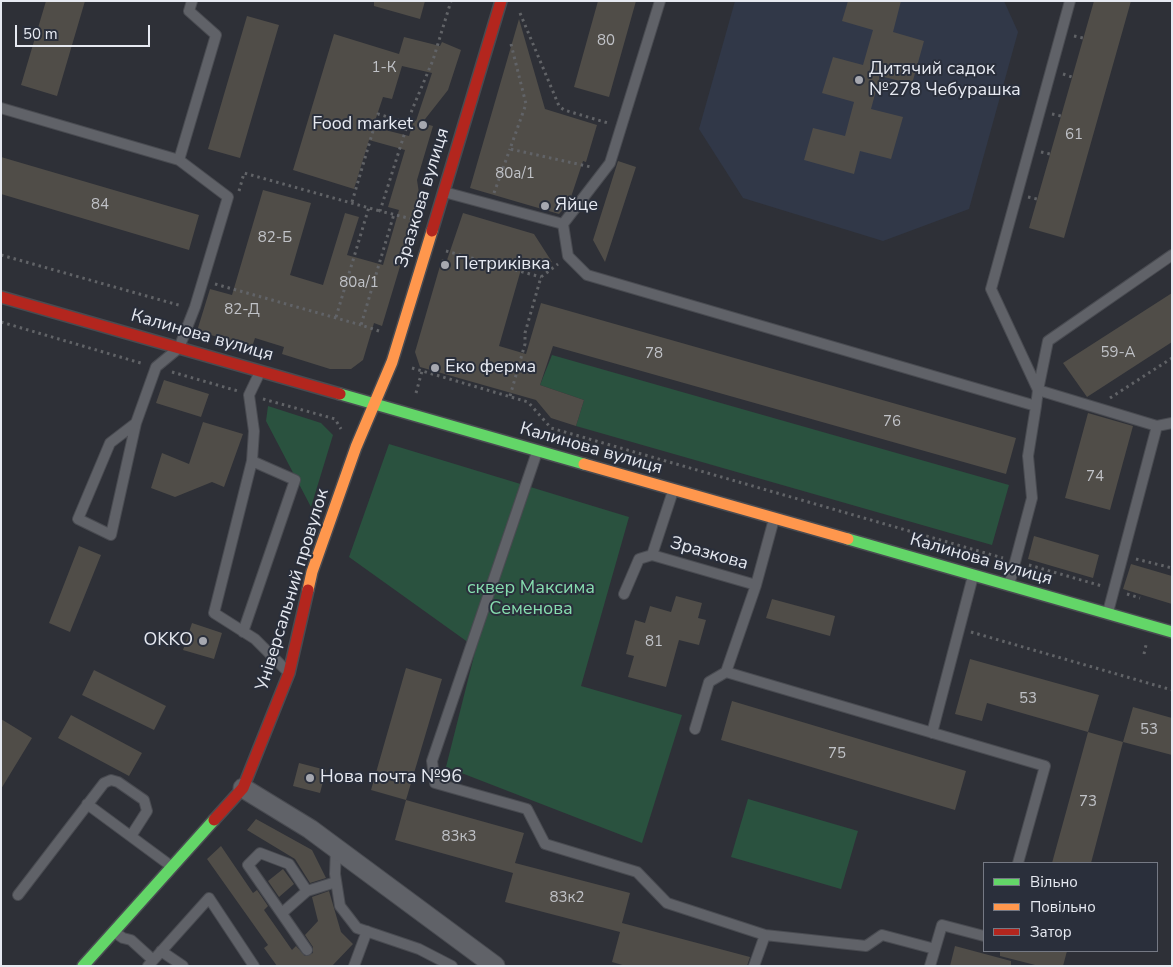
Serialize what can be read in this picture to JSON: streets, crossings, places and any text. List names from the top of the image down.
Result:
{
  "streets": {
    "main road": ["Зразкова вулиця", "Калинова вулиця", "Універсальний провулок"],
    "lane": ["Зразкова"]
  },
  "crossings": [
    ["Зразкова вулиця", "Калинова вулиця"],
    ["Зразкова вулиця", "Універсальний провулок"],
    ["Калинова вулиця", "Універсальний провулок"]
  ],
  "parks": ["сквер Максима Семенова"],
  "places": [
    "Дитячий садок №278 Чебурашка",
    "Food market",
    "Яйце",
    "Петриківка",
    "Еко ферма",
    "OKKO",
    "Нова почта №96"
  ],
  "house_numbers": [
    "80",
    "1-К",
    "61",
    "80а/1",
    "84",
    "82-Б",
    "80а/1",
    "82-Д",
    "59-А",
    "78",
    "76",
    "74",
    "81",
    "53",
    "53",
    "75",
    "73",
    "83к3",
    "83к2"
  ],
  "legend": ["Вільно", "Повільно", "Затор"],
  "scale_bar": "50 m"
}
